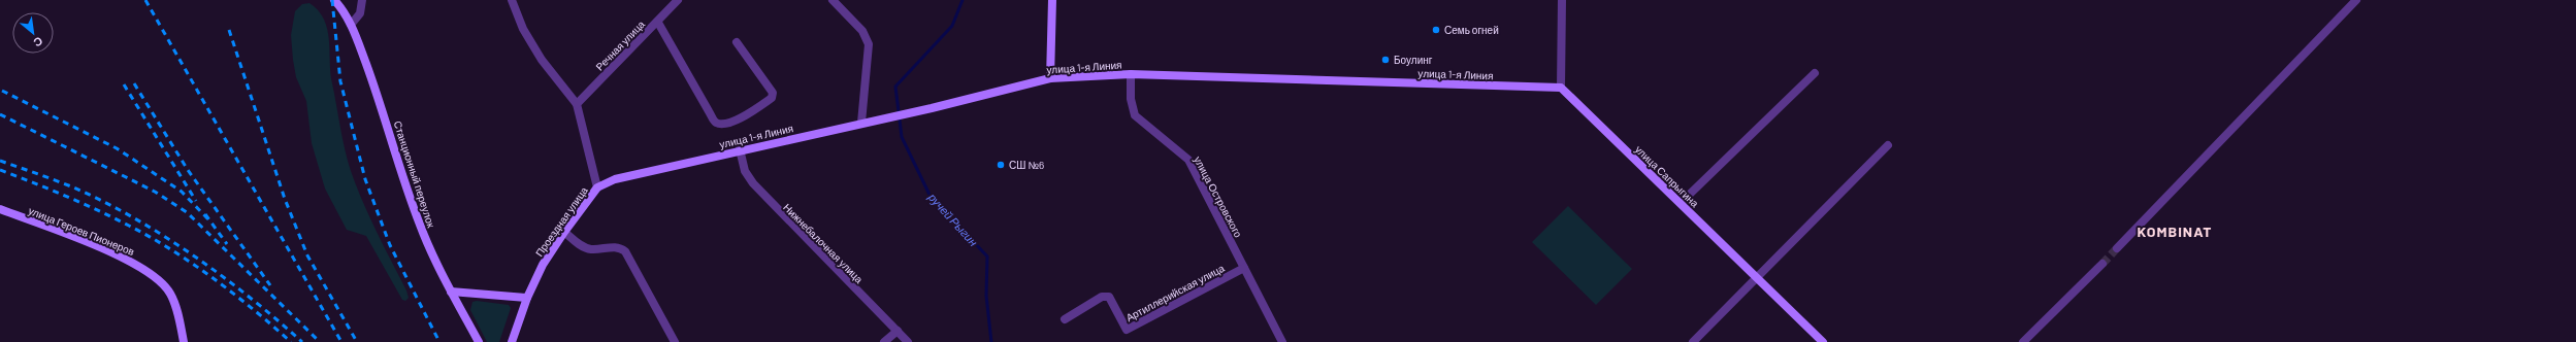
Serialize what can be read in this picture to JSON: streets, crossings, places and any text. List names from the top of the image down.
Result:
{
  "streets": {
    "street": [
      "Речная улица",
      "улица 1-я Линия",
      "Станционный переулок",
      "улица Сапрыгина",
      "улица Островского",
      "Проездная улица",
      "улица Героев Пионеров",
      "Нижнебалочная улица",
      "Артиллерийская улица"
    ]
  },
  "crossings": [
    ["Речная улица", "Проездная улица"],
    ["улица 1-я Линия", "улица Сапрыгина"],
    ["улица 1-я Линия", "улица Островского"],
    ["улица 1-я Линия", "Проездная улица"],
    ["улица 1-я Линия", "Нижнебалочная улица"],
    ["улица Островского", "Артиллерийская улица"]
  ],
  "districts": ["KOMBINAT"],
  "water": ["ручей Рыгин"],
  "places": ["Семь огней", "Боулинг", "СШ №6"],
  "north": "bottom right"
}
